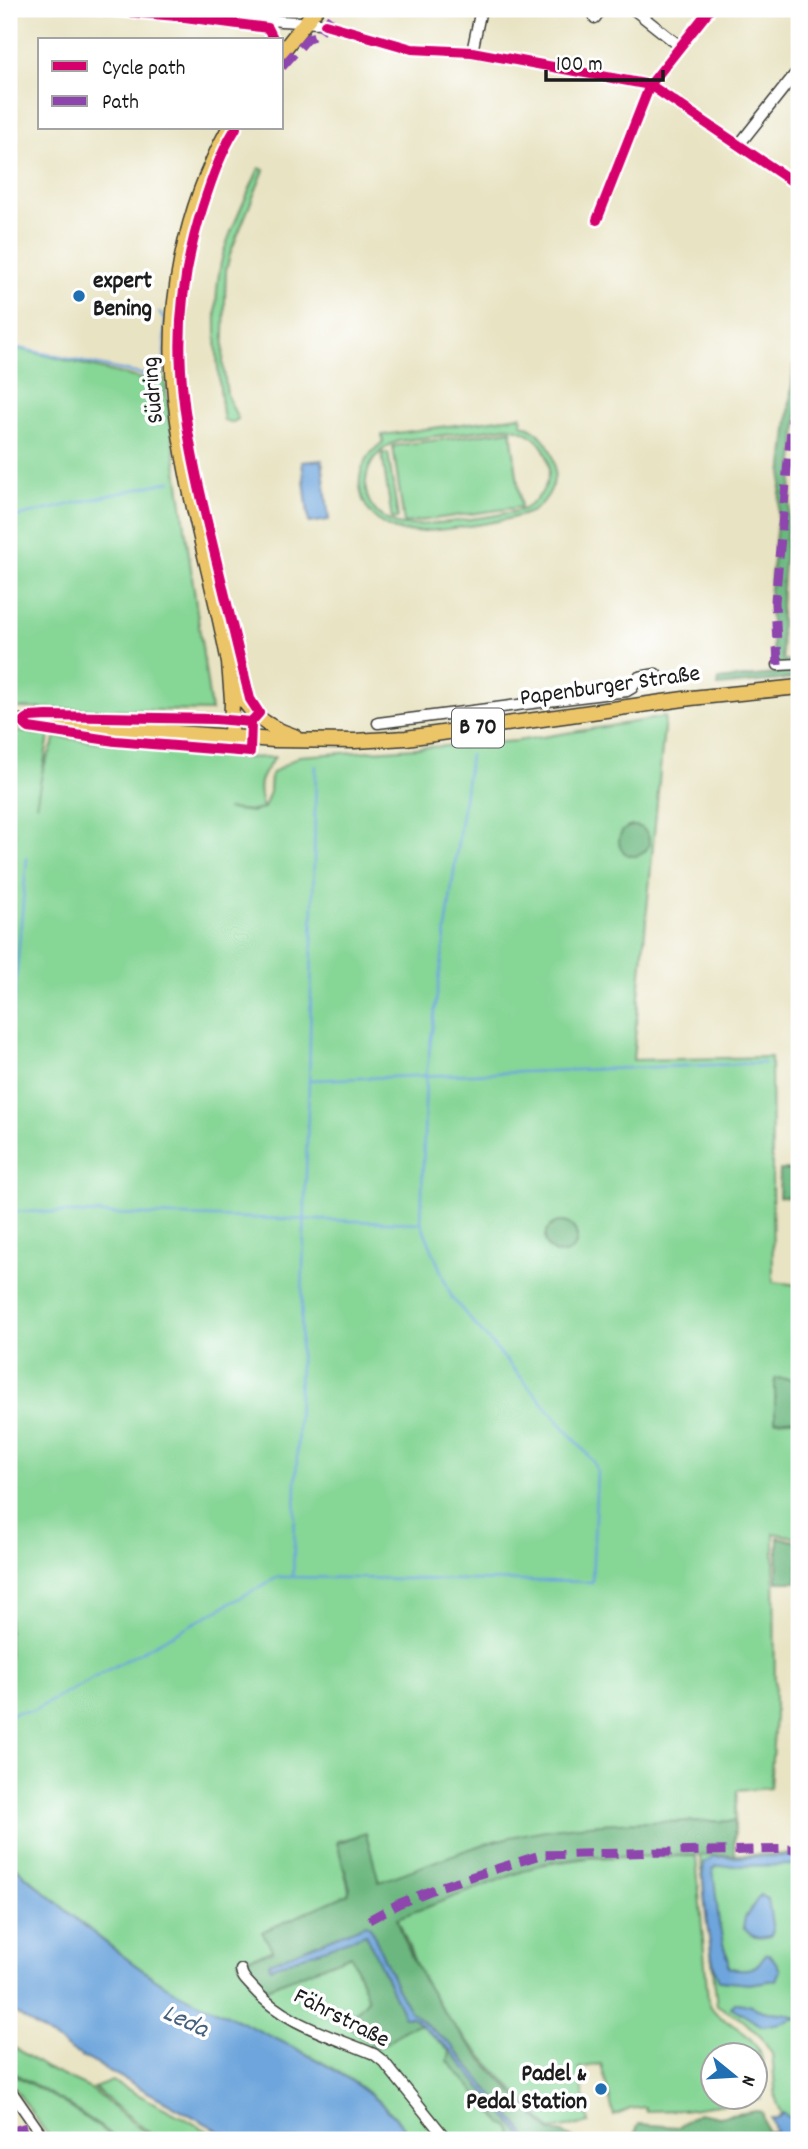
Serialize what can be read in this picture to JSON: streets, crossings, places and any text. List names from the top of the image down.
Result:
{
  "streets": {
    "main road": ["Südring", "Papenburger Straße", "B 70"],
    "street": ["Fährstraße"]
  },
  "crossings": [
    ["Südring", "Papenburger Straße"]
  ],
  "water": ["Leda"],
  "places": ["expert Bening", "Padel & Pedal Station"],
  "legend": ["Cycle path", "Path"],
  "scale_bar": "100 m",
  "north": "right"
}
